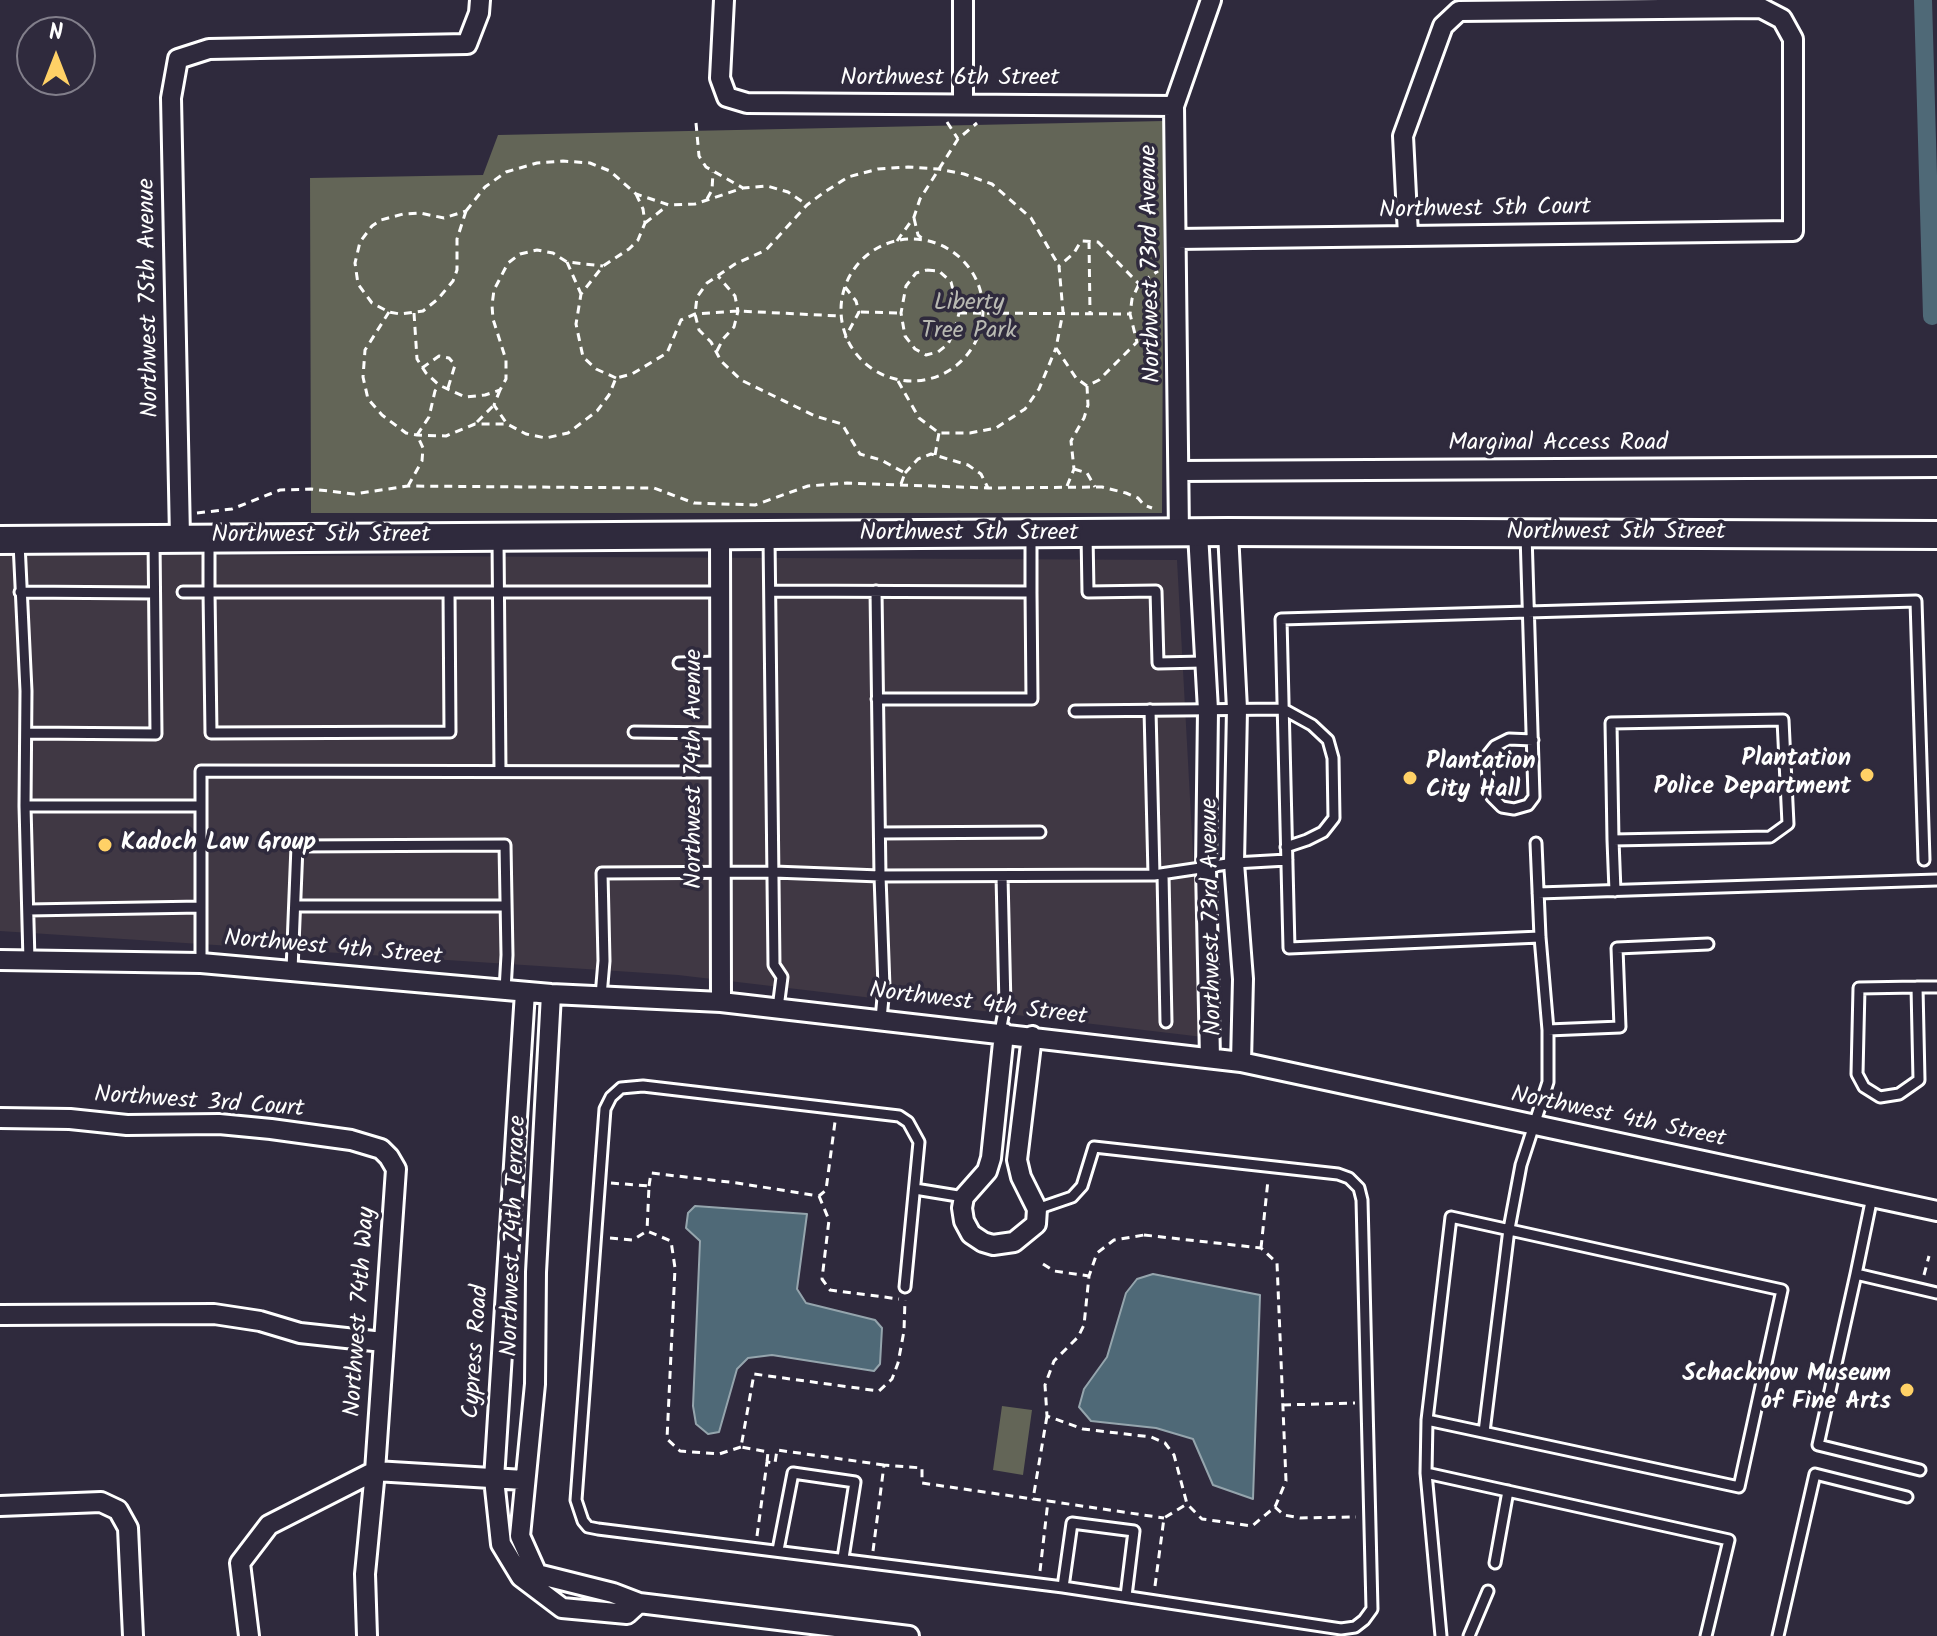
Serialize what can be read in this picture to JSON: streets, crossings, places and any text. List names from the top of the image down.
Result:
{
  "streets": {
    "street": [
      "Northwest 6th Street",
      "Northwest 5th Court",
      "Northwest 73rd Avenue",
      "Northwest 75th Avenue",
      "Marginal Access Road",
      "Northwest 5th Street",
      "Northwest 74th Avenue",
      "Northwest 4th Street",
      "Northwest 3rd Court",
      "Northwest 74th Terrace",
      "Northwest 74th Way",
      "Cypress Road"
    ]
  },
  "crossings": [
    ["Northwest 6th Street", "Northwest 73rd Avenue"],
    ["Northwest 5th Court", "Northwest 73rd Avenue"],
    ["Northwest 73rd Avenue", "Marginal Access Road"],
    ["Northwest 73rd Avenue", "Northwest 5th Street"],
    ["Northwest 73rd Avenue", "Northwest 4th Street"],
    ["Northwest 75th Avenue", "Northwest 5th Street"],
    ["Northwest 5th Street", "Northwest 74th Avenue"],
    ["Northwest 74th Avenue", "Northwest 4th Street"],
    ["Northwest 4th Street", "Northwest 74th Terrace"],
    ["Northwest 4th Street", "Cypress Road"],
    ["Northwest 3rd Court", "Northwest 74th Way"],
    ["Northwest 74th Terrace", "Cypress Road"]
  ],
  "parks": ["Liberty Tree Park"],
  "places": [
    "Plantation Police Department",
    "Plantation City Hall",
    "Kadoch Law Group",
    "Schacknow Museum of Fine Arts"
  ],
  "north": "top"
}
